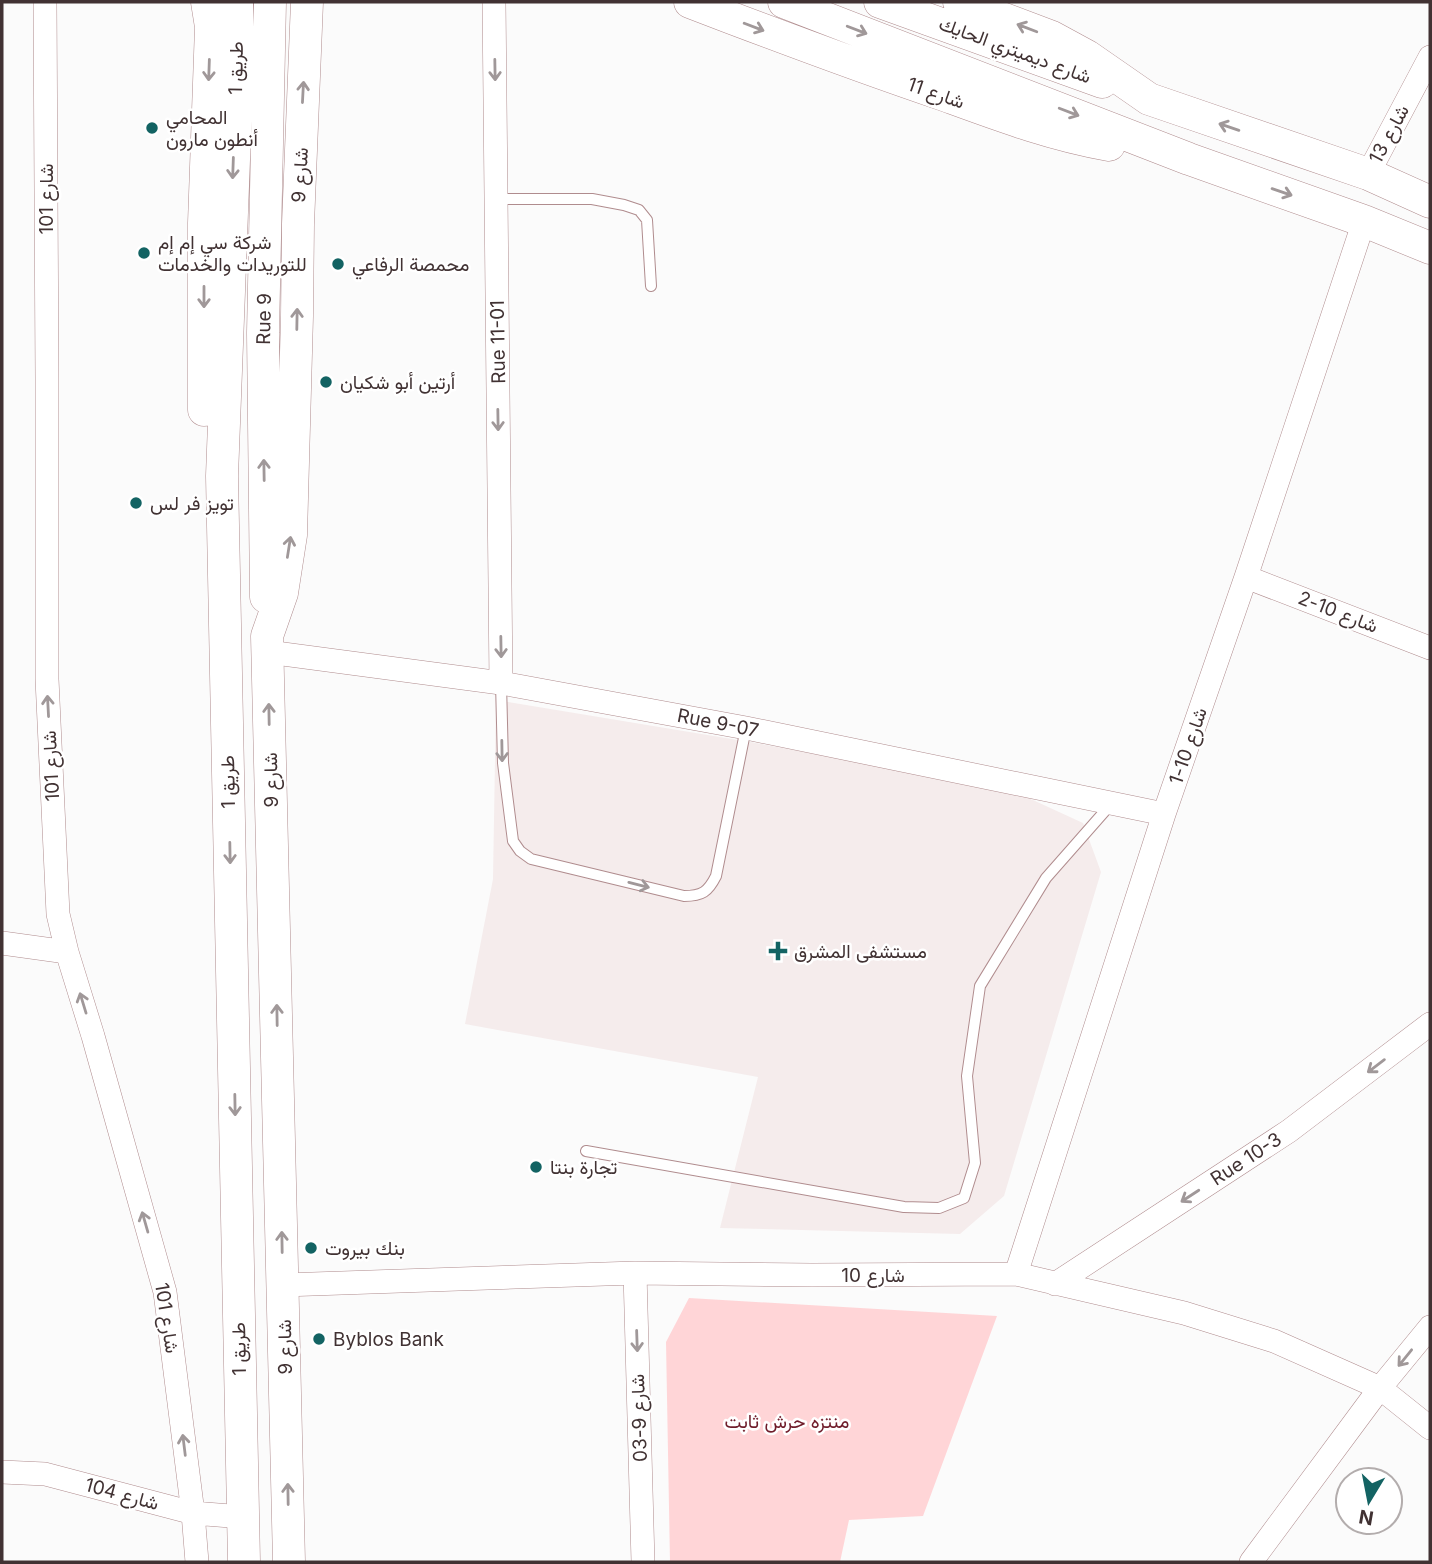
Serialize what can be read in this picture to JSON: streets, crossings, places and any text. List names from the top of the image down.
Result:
{
  "streets": {
    "main road": [
      "شارع ديميتري الحايك",
      "طريق 1",
      "شارع 11",
      "شارع 9",
      "Rue 9"
    ],
    "street": [
      "شارع 13",
      "شارع 101",
      "Rue 11-01",
      "شارع 10-2",
      "Rue 9-07",
      "شارع 10-1",
      "Rue 10-3",
      "شارع 10",
      "شارع 9-03",
      "شارع 104"
    ]
  },
  "crossings": [
    ["طريق 1", "شارع 104"],
    ["شارع 11", "شارع 10-1"],
    ["شارع 9", "Rue 9"],
    ["شارع 9", "Rue 9-07"],
    ["شارع 9", "شارع 10"],
    ["شارع 101", "شارع 104"],
    ["Rue 9", "Rue 9-07"],
    ["Rue 11-01", "Rue 9-07"],
    ["شارع 10-2", "شارع 10-1"],
    ["Rue 9-07", "شارع 10-1"],
    ["شارع 10-1", "شارع 10"],
    ["Rue 10-3", "شارع 10"],
    ["شارع 10", "شارع 9-03"]
  ],
  "one_way": [
    "شارع 101",
    "Rue 11-01",
    "Rue 10-3",
    "شارع 9-03"
  ],
  "parks": ["منتزه حرش ثابت"],
  "places": {
    "other": [
      "المحامي أنطون مارون",
      "شركة سي إم إم للتوريدات والخدمات",
      "محمصة الرفاعي",
      "أرتين أبو شكيان",
      "تويز فر لس",
      "تجارة بنتا",
      "بنك بيروت",
      "Byblos Bank"
    ],
    "health": ["مستشفى المشرق"]
  },
  "north": "bottom"
}
